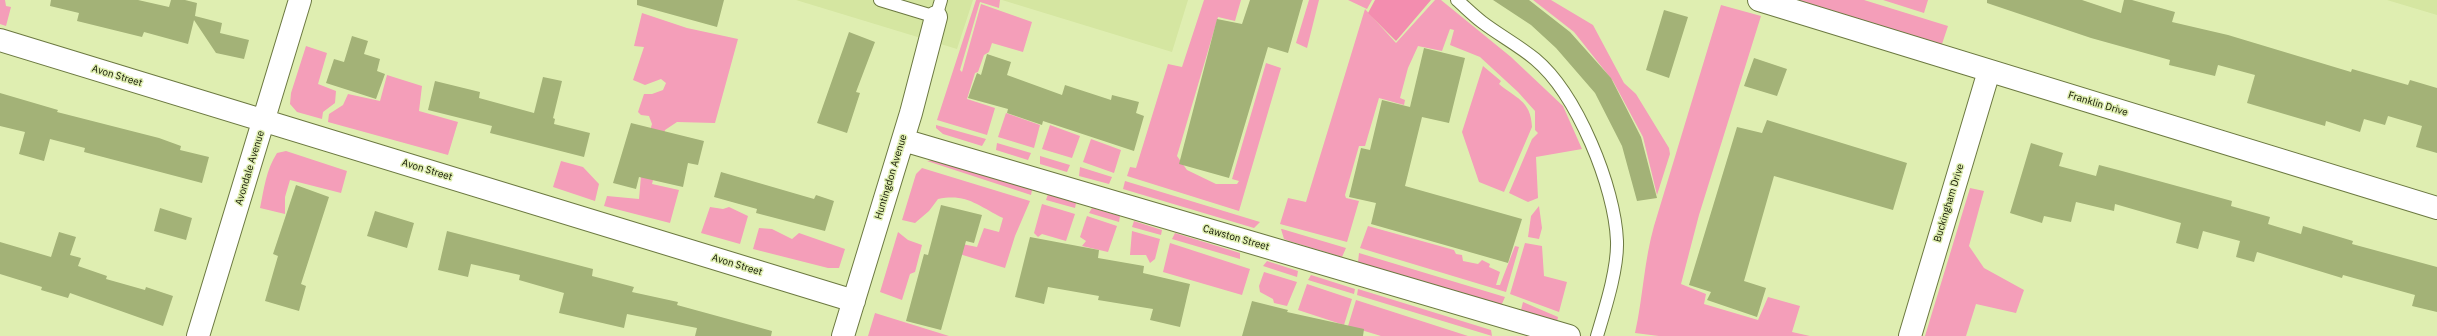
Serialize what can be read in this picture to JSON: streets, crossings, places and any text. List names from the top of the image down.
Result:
{
  "streets": {
    "street": [
      "Avon Street",
      "Franklin Drive",
      "Avondale Avenue",
      "Huntingdon Avenue",
      "Buckingham Drive",
      "Cawston Street"
    ]
  },
  "crossings": [
    ["Avon Street", "Avondale Avenue"],
    ["Avon Street", "Huntingdon Avenue"],
    ["Franklin Drive", "Buckingham Drive"],
    ["Huntingdon Avenue", "Cawston Street"]
  ]
}
